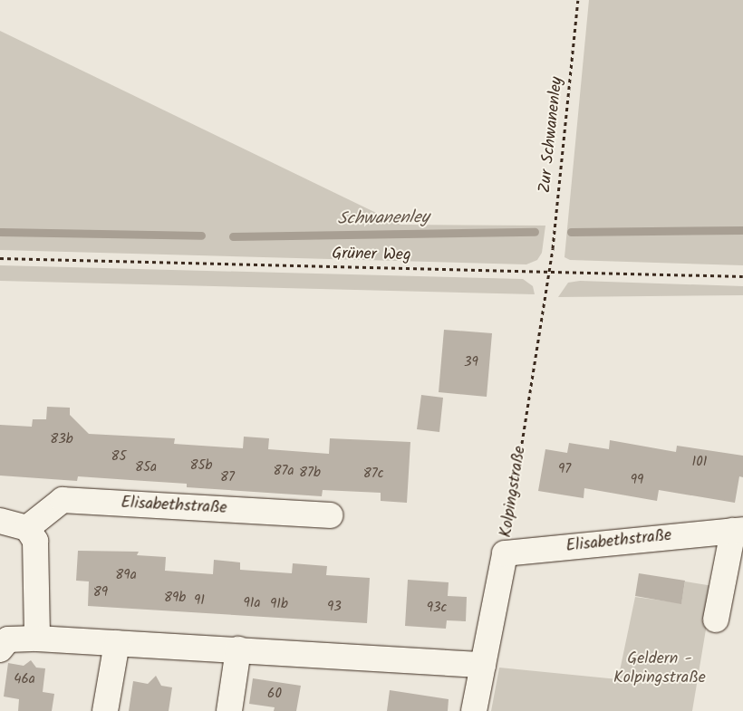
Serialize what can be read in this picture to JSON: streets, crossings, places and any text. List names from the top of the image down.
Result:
{
  "streets": {
    "street": ["Kolpingstraße", "Elisabethstraße"],
    "path": ["Zur Schwanenley", "Grüner Weg"]
  },
  "crossings": [
    ["Zur Schwanenley", "Grüner Weg"],
    ["Zur Schwanenley", "Kolpingstraße"],
    ["Grüner Weg", "Kolpingstraße"],
    ["Kolpingstraße", "Elisabethstraße"]
  ],
  "water": ["Schwanenley"],
  "parks": ["Geldern - Kolpingstraße"],
  "house_numbers": [
    "39",
    "83b",
    "85",
    "101",
    "85b",
    "85a",
    "97",
    "87a",
    "87b",
    "87c",
    "87",
    "99",
    "89a",
    "89",
    "89b",
    "91",
    "91a",
    "91b",
    "93",
    "93c",
    "46a",
    "60"
  ]
}
